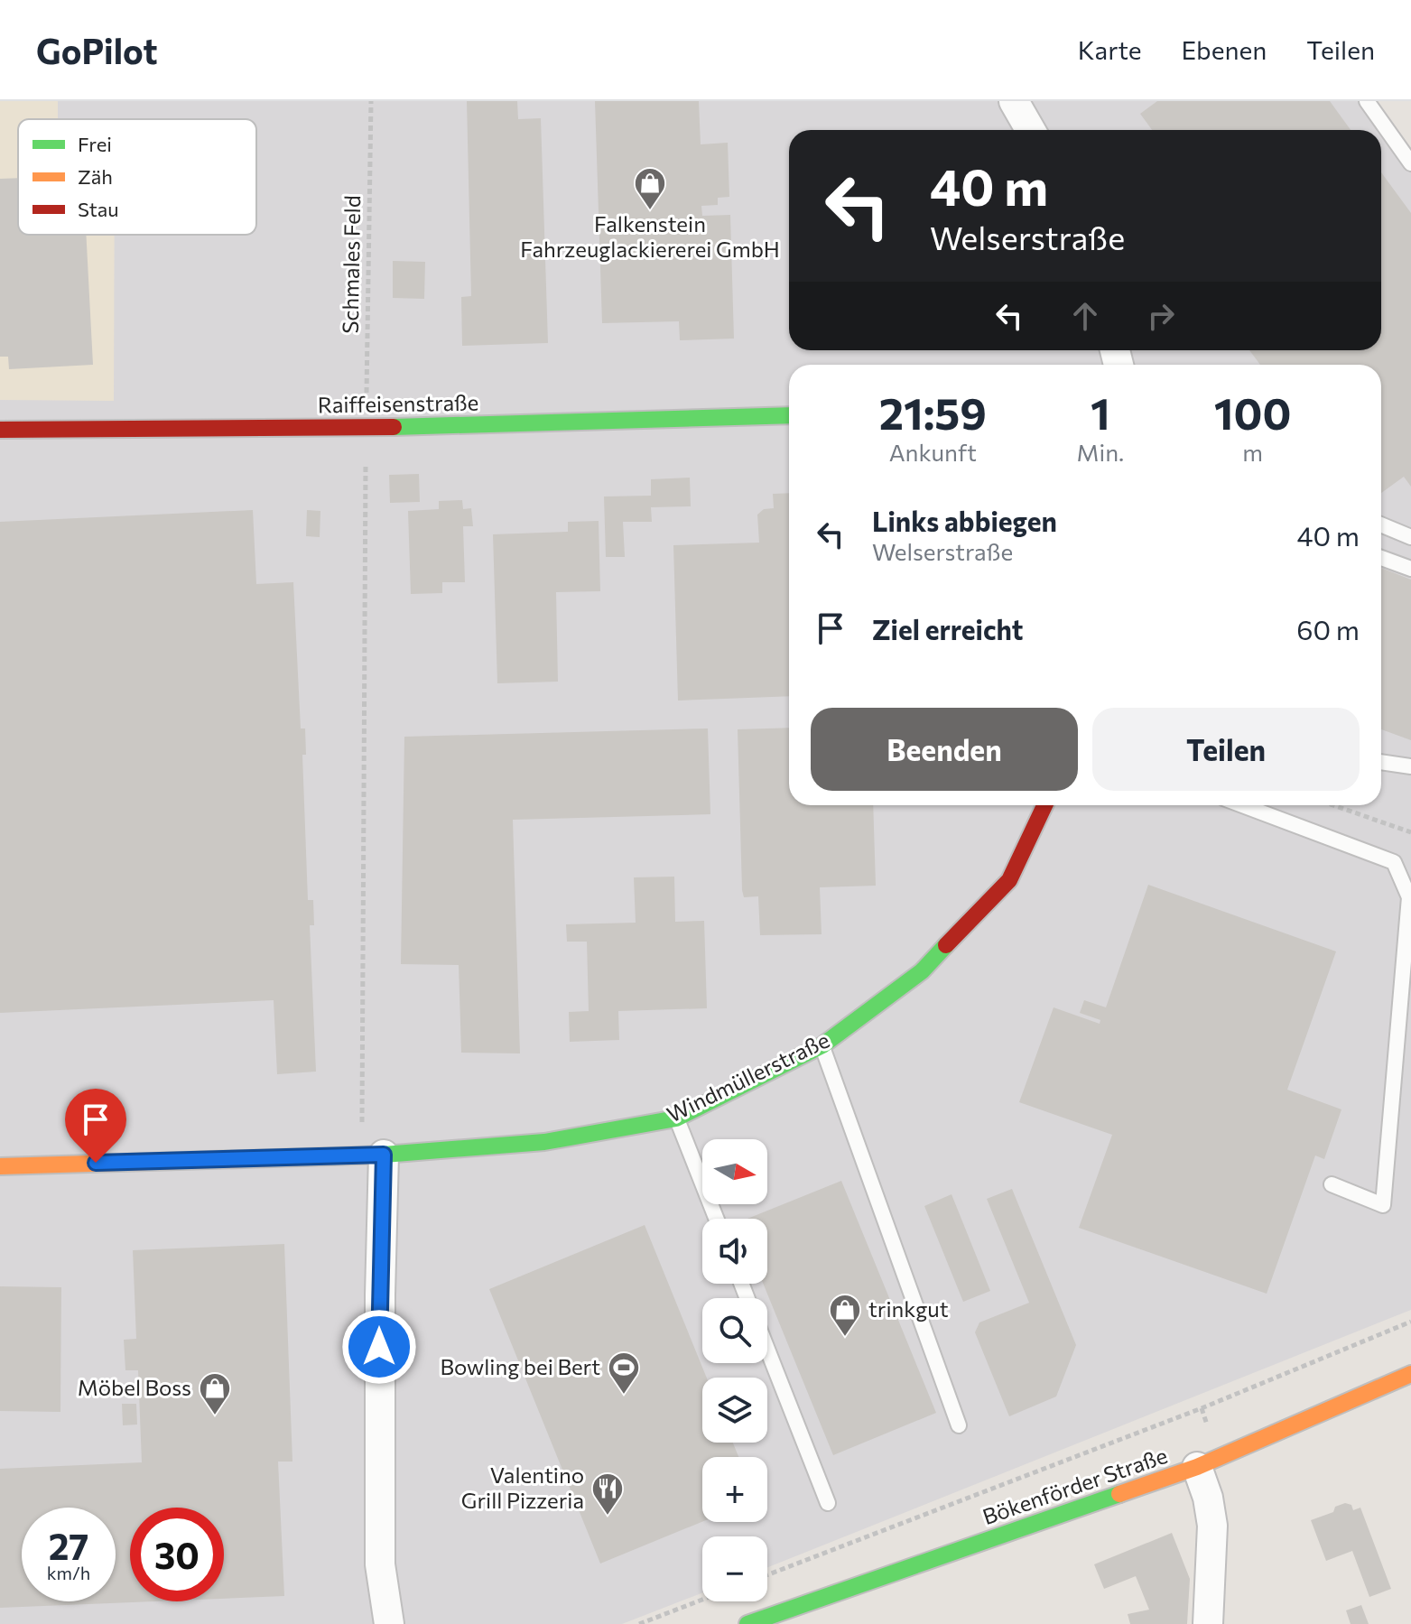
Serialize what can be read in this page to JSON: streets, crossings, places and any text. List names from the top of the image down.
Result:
{
  "streets": {
    "street": ["Raiffeisenstraße", "Windmüllerstraße", "Bökenförder Straße"],
    "path": ["Schmales Feld"]
  },
  "crossings": [
    ["Schmales Feld", "Raiffeisenstraße"],
    ["Schmales Feld", "Windmüllerstraße"]
  ],
  "places": {
    "shop": ["Falkenstein Fahrzeuglackiererei GmbH", "trinkgut", "Möbel Boss"],
    "sports": ["Bowling bei Bert"],
    "restaurant": ["Valentino Grill Pizzeria"]
  },
  "legend": ["Frei", "Zäh", "Stau"],
  "north": "right",
  "page": {
    "header": "GoPilot",
    "nav": ["Karte", "Ebenen", "Teilen"],
    "turn": ["40 m", "Welserstraße"],
    "eta": [
      "21:59",
      "Ankunft",
      "1",
      "Min.",
      "100",
      "m"
    ],
    "list": [
      {
        "name": "Links abbiegen",
        "note": "Welserstraße",
        "value": "40 m"
      },
      {
        "name": "Ziel erreicht",
        "value": "60 m"
      }
    ],
    "buttons": ["Beenden", "Teilen"],
    "map_buttons": ["+", "−"],
    "speed": "27 km/h",
    "limit": "30"
  }
}
